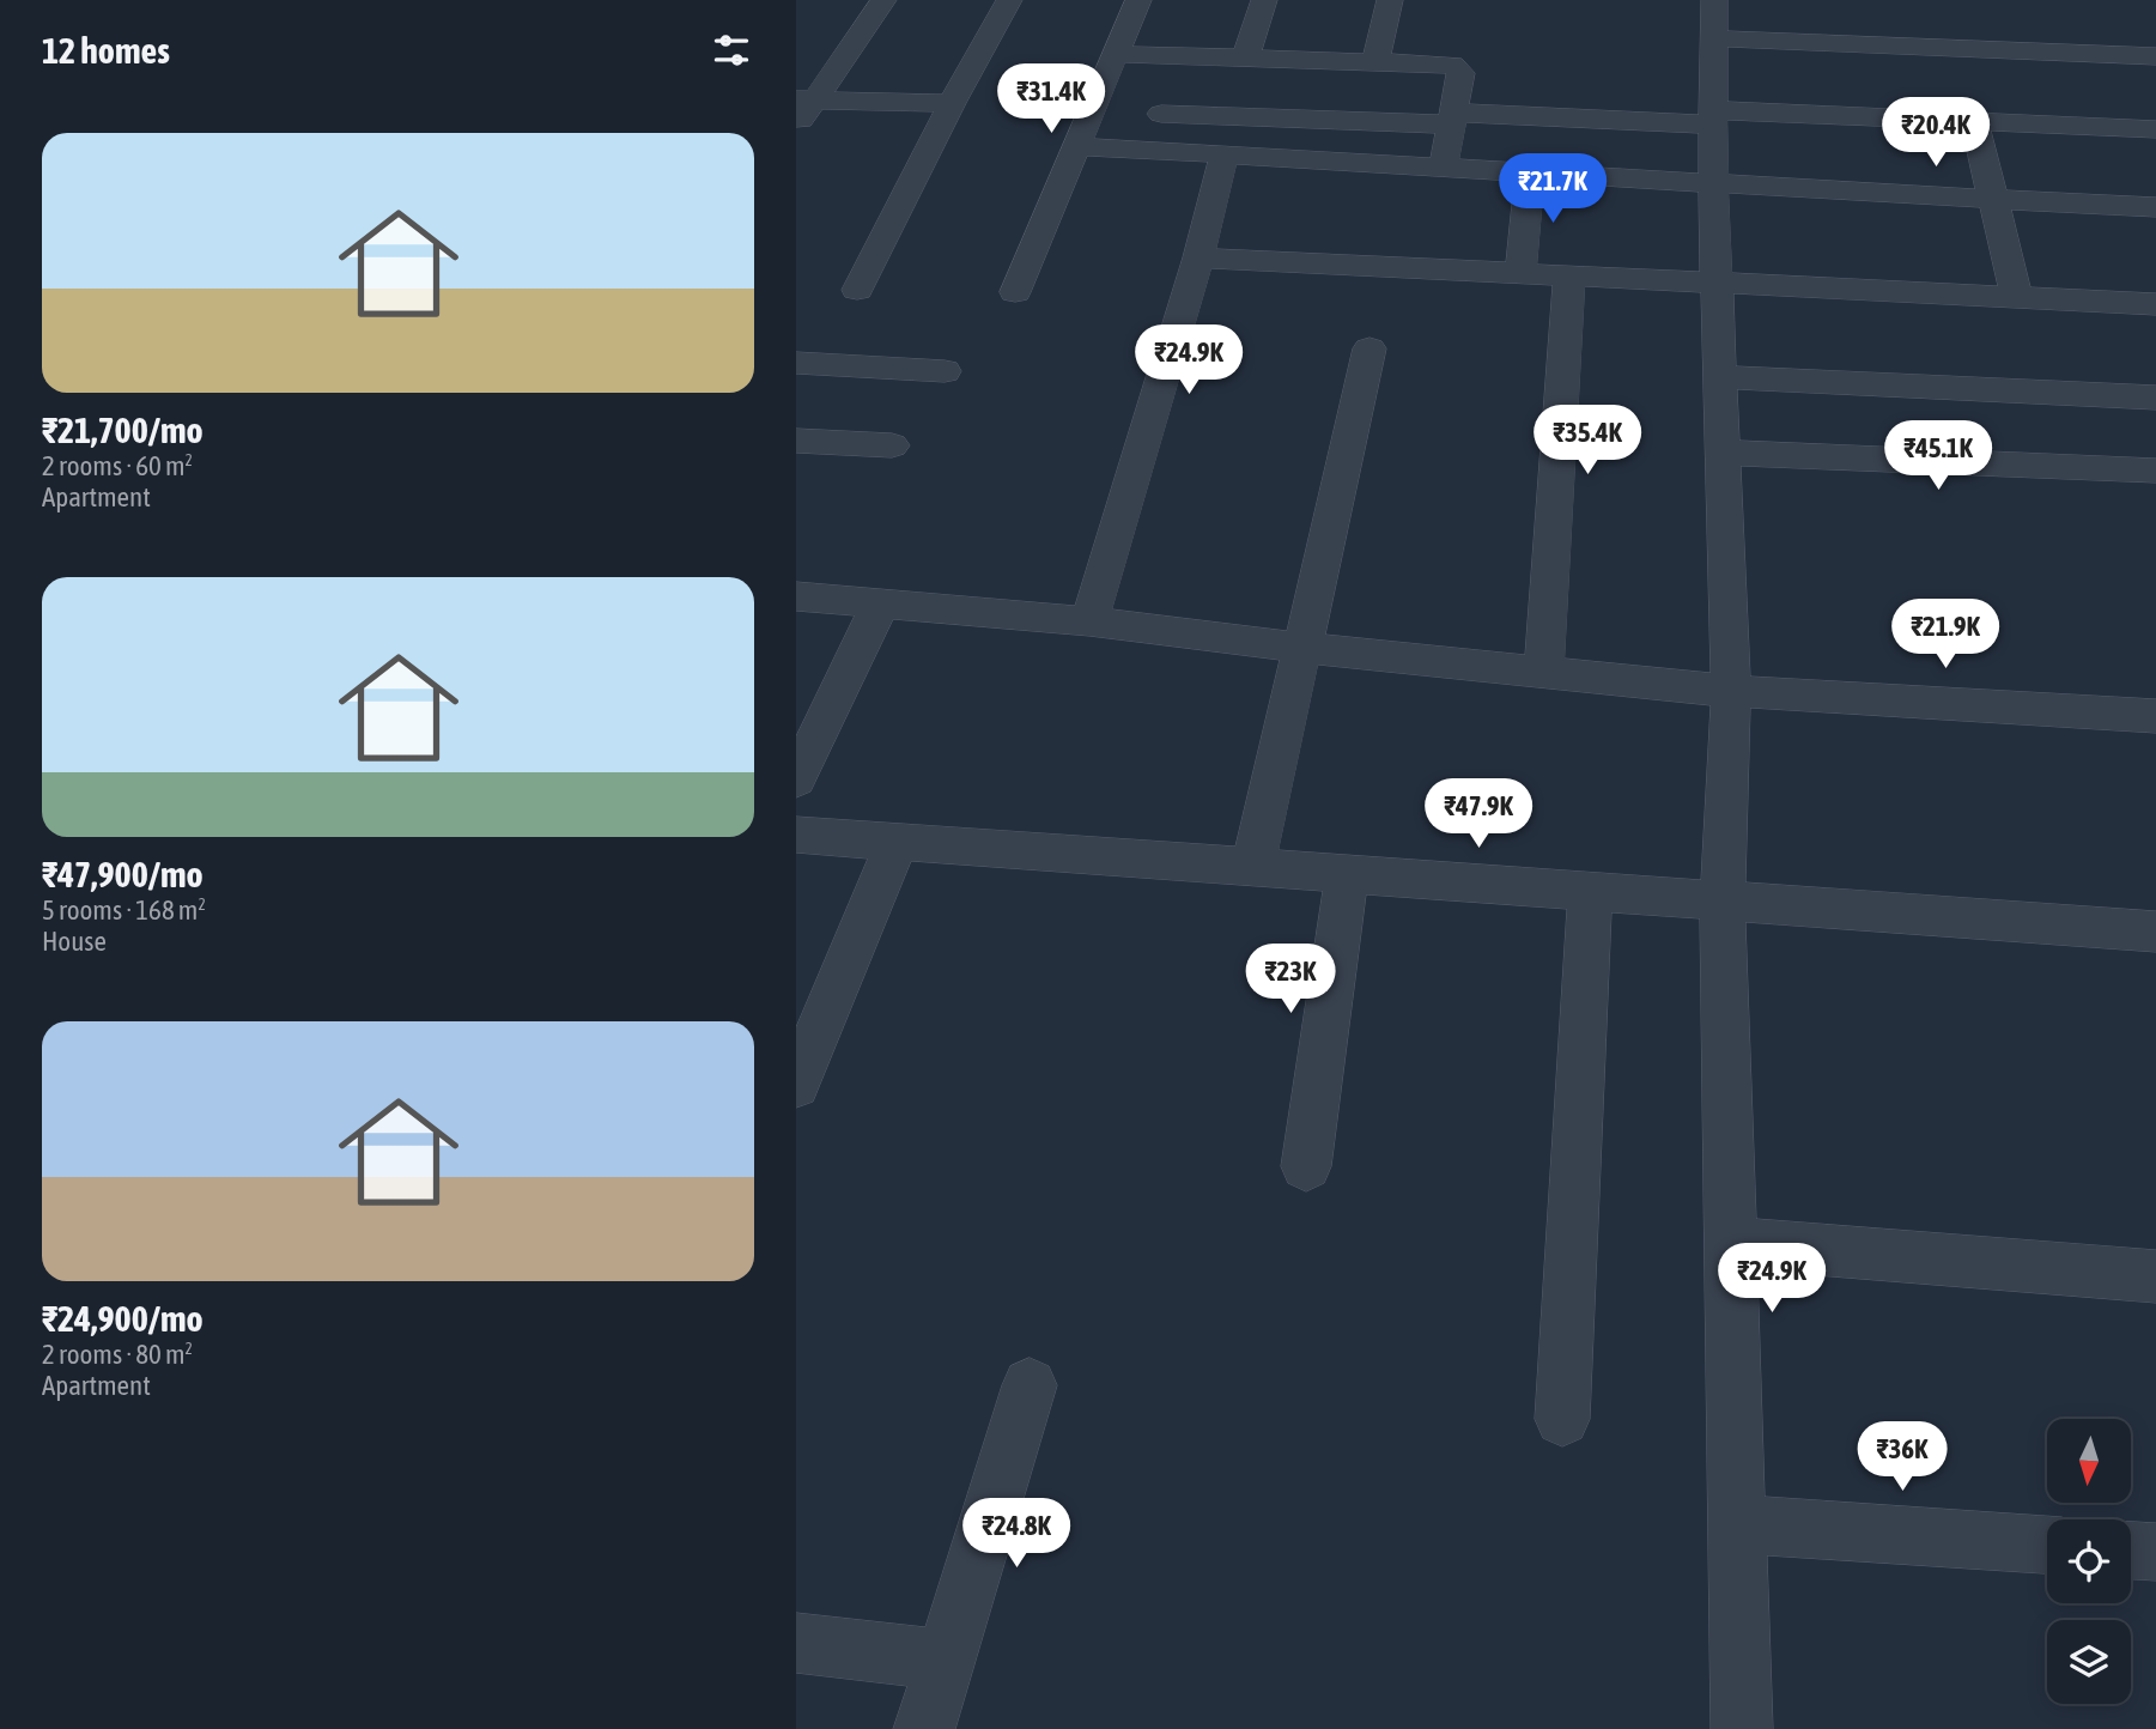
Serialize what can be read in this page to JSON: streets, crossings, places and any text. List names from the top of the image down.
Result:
{
  "north": "bottom",
  "page": {
    "heading": "12 homes",
    "price": [
      "₹31.4K",
      "₹20.4K",
      "₹21.7K",
      "₹24.9K",
      "₹35.4K",
      "₹45.1K",
      "₹21.9K",
      "₹47.9K",
      "₹23K",
      "₹24.9K",
      "₹36K",
      "₹24.8K"
    ],
    "list": [
      {
        "name": "₹21,700/mo",
        "note": "2 rooms · 60 m² · Apartment"
      },
      {
        "name": "₹47,900/mo",
        "note": "5 rooms · 168 m² · House"
      },
      {
        "name": "₹24,900/mo",
        "note": "2 rooms · 80 m² · Apartment"
      }
    ]
  }
}
